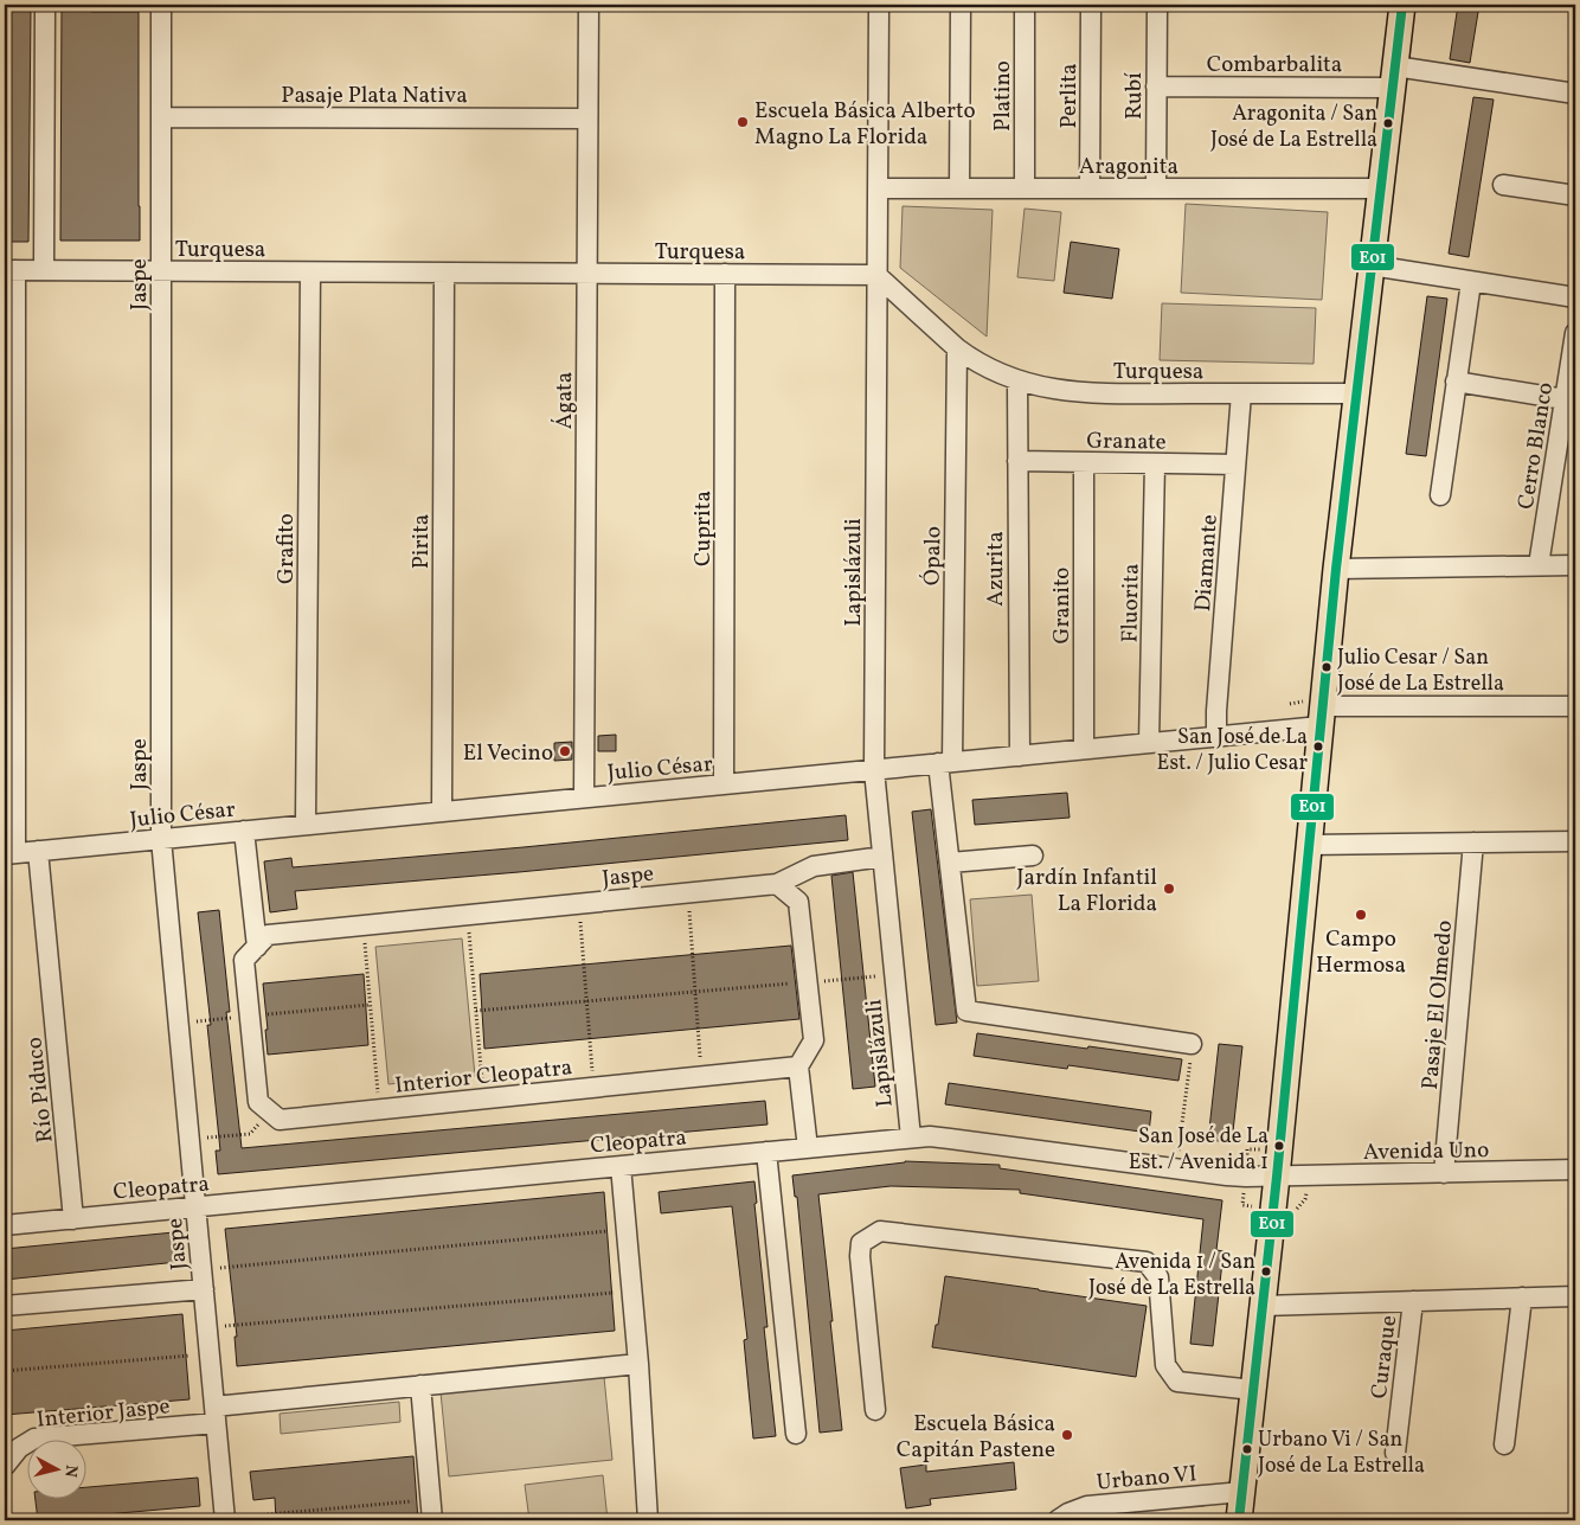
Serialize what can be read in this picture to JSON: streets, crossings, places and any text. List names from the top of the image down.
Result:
{
  "streets": {
    "street": [
      "Combarbalita",
      "Pasaje Plata Nativa",
      "Platino",
      "Perlita",
      "Rubí",
      "Aragonita",
      "Turquesa",
      "Jaspe",
      "Ágata",
      "Granate",
      "Cerro Blanco",
      "Cuprita",
      "Pirita",
      "Grafito",
      "Ópalo",
      "Diamante",
      "Azurita",
      "Lapislázuli",
      "Fluorita",
      "Granito",
      "Julio César",
      "Pasaje El Olmedo",
      "Interior Cleopatra",
      "Río Piduco",
      "Cleopatra",
      "Avenida Uno",
      "Curaque",
      "Interior Jaspe",
      "Urbano VI"
    ]
  },
  "crossings": [
    ["Combarbalita", "Rubí"],
    ["Pasaje Plata Nativa", "Jaspe"],
    ["Pasaje Plata Nativa", "Ágata"],
    ["Platino", "Aragonita"],
    ["Perlita", "Aragonita"],
    ["Rubí", "Aragonita"],
    ["Aragonita", "Lapislázuli"],
    ["Turquesa", "Jaspe"],
    ["Turquesa", "Ágata"],
    ["Turquesa", "Cuprita"],
    ["Turquesa", "Pirita"],
    ["Turquesa", "Grafito"],
    ["Turquesa", "Ópalo"],
    ["Turquesa", "Diamante"],
    ["Turquesa", "Azurita"],
    ["Turquesa", "Lapislázuli"],
    ["Jaspe", "Julio César"],
    ["Jaspe", "Cleopatra"],
    ["Jaspe", "Interior Jaspe"],
    ["Ágata", "Julio César"],
    ["Granate", "Diamante"],
    ["Granate", "Azurita"],
    ["Granate", "Fluorita"],
    ["Granate", "Granito"],
    ["Cuprita", "Julio César"],
    ["Pirita", "Julio César"],
    ["Grafito", "Julio César"],
    ["Ópalo", "Julio César"],
    ["Diamante", "Julio César"],
    ["Azurita", "Julio César"],
    ["Lapislázuli", "Julio César"],
    ["Lapislázuli", "Cleopatra"],
    ["Fluorita", "Julio César"],
    ["Granito", "Julio César"],
    ["Julio César", "Río Piduco"],
    ["Pasaje El Olmedo", "Avenida Uno"],
    ["Río Piduco", "Cleopatra"],
    ["Cleopatra", "Avenida Uno"]
  ],
  "places": [
    "Escuela Básica Alberto Magno La Florida",
    "Aragonita / San José de La Estrella",
    "Julio Cesar / San José de La Estrella",
    "San José de La Est. / Julio Cesar",
    "El Vecino",
    "Jardín Infantil La Florida",
    "Campo Hermosa",
    "San José de La Est. / Avenida 1",
    "Avenida 1 / San José de La Estrella",
    "Escuela Básica Capitán Pastene",
    "Urbano Vi / San José de La Estrella"
  ],
  "lines": ["transit line E01"],
  "north": "right"
}
